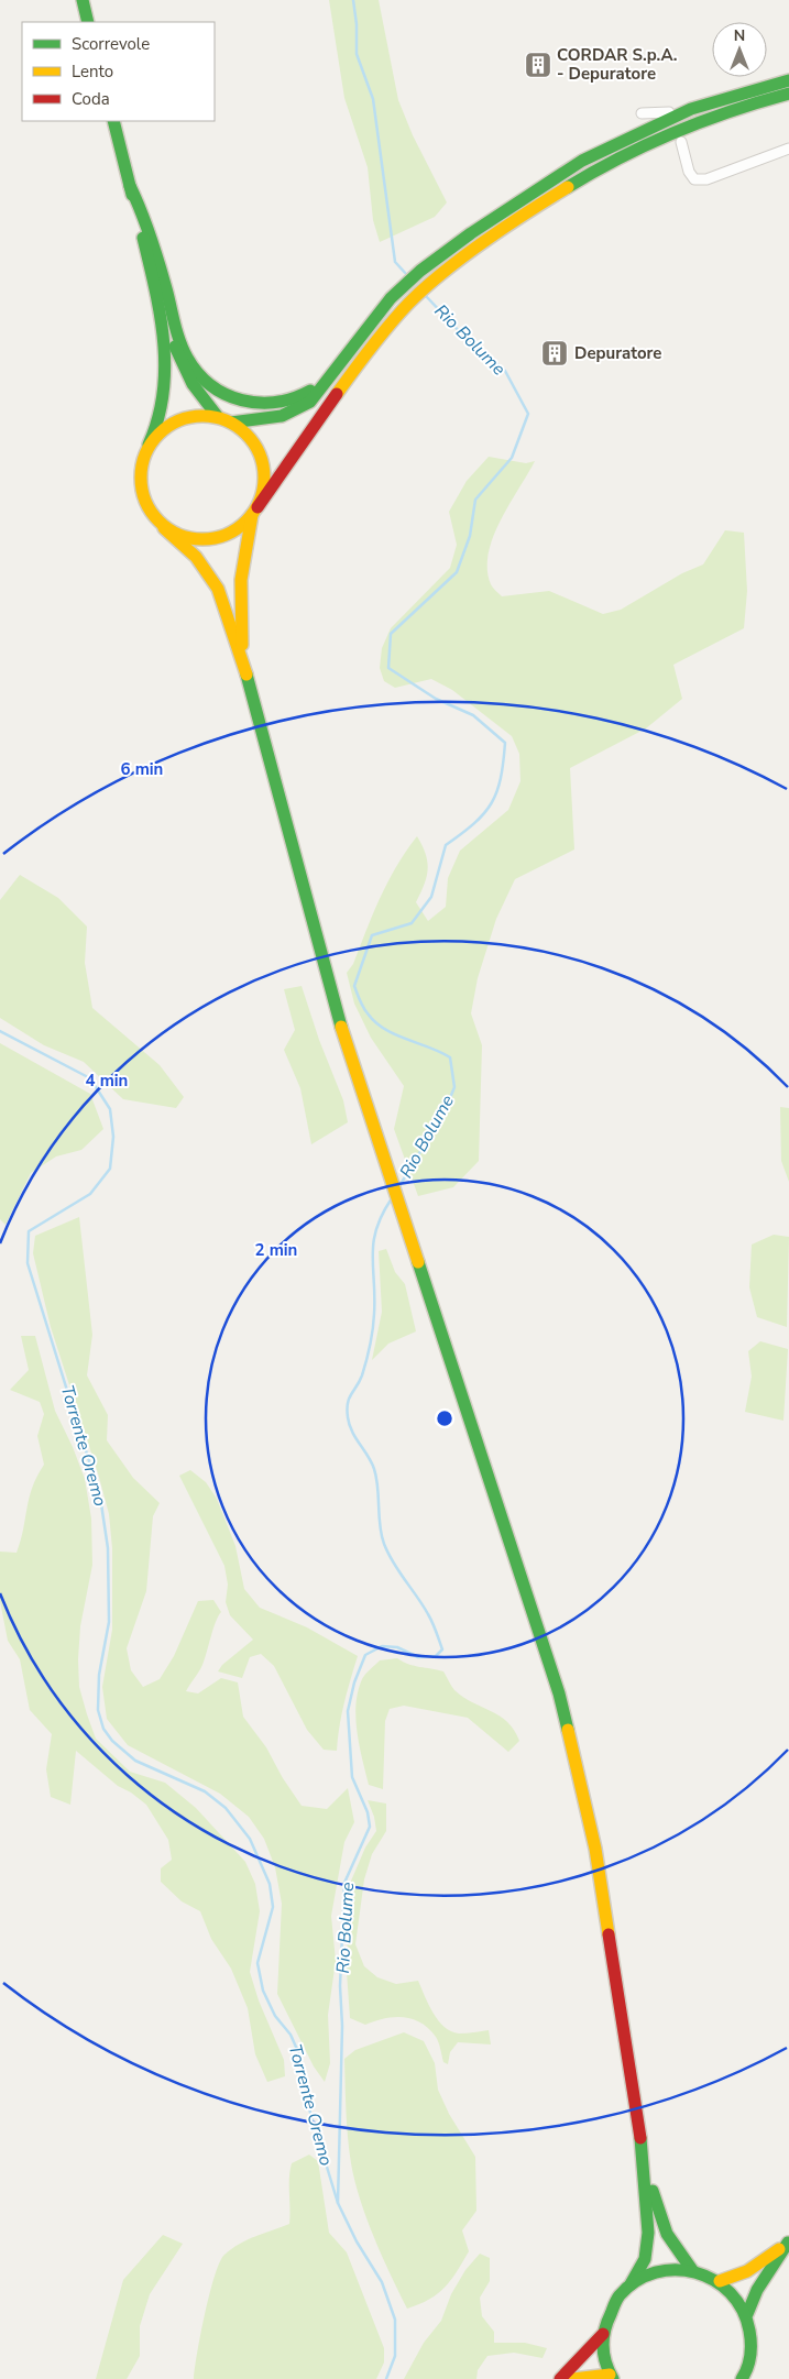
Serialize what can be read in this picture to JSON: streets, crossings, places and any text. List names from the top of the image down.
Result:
{
  "water": ["Rio Bolume", "Torrente Oremo"],
  "places": {
    "building": ["CORDAR S.p.A. - Depuratore", "Depuratore"]
  },
  "legend": ["Scorrevole", "Lento", "Coda"],
  "north": "top",
  "rings": ["6 min", "4 min", "2 min"]
}
